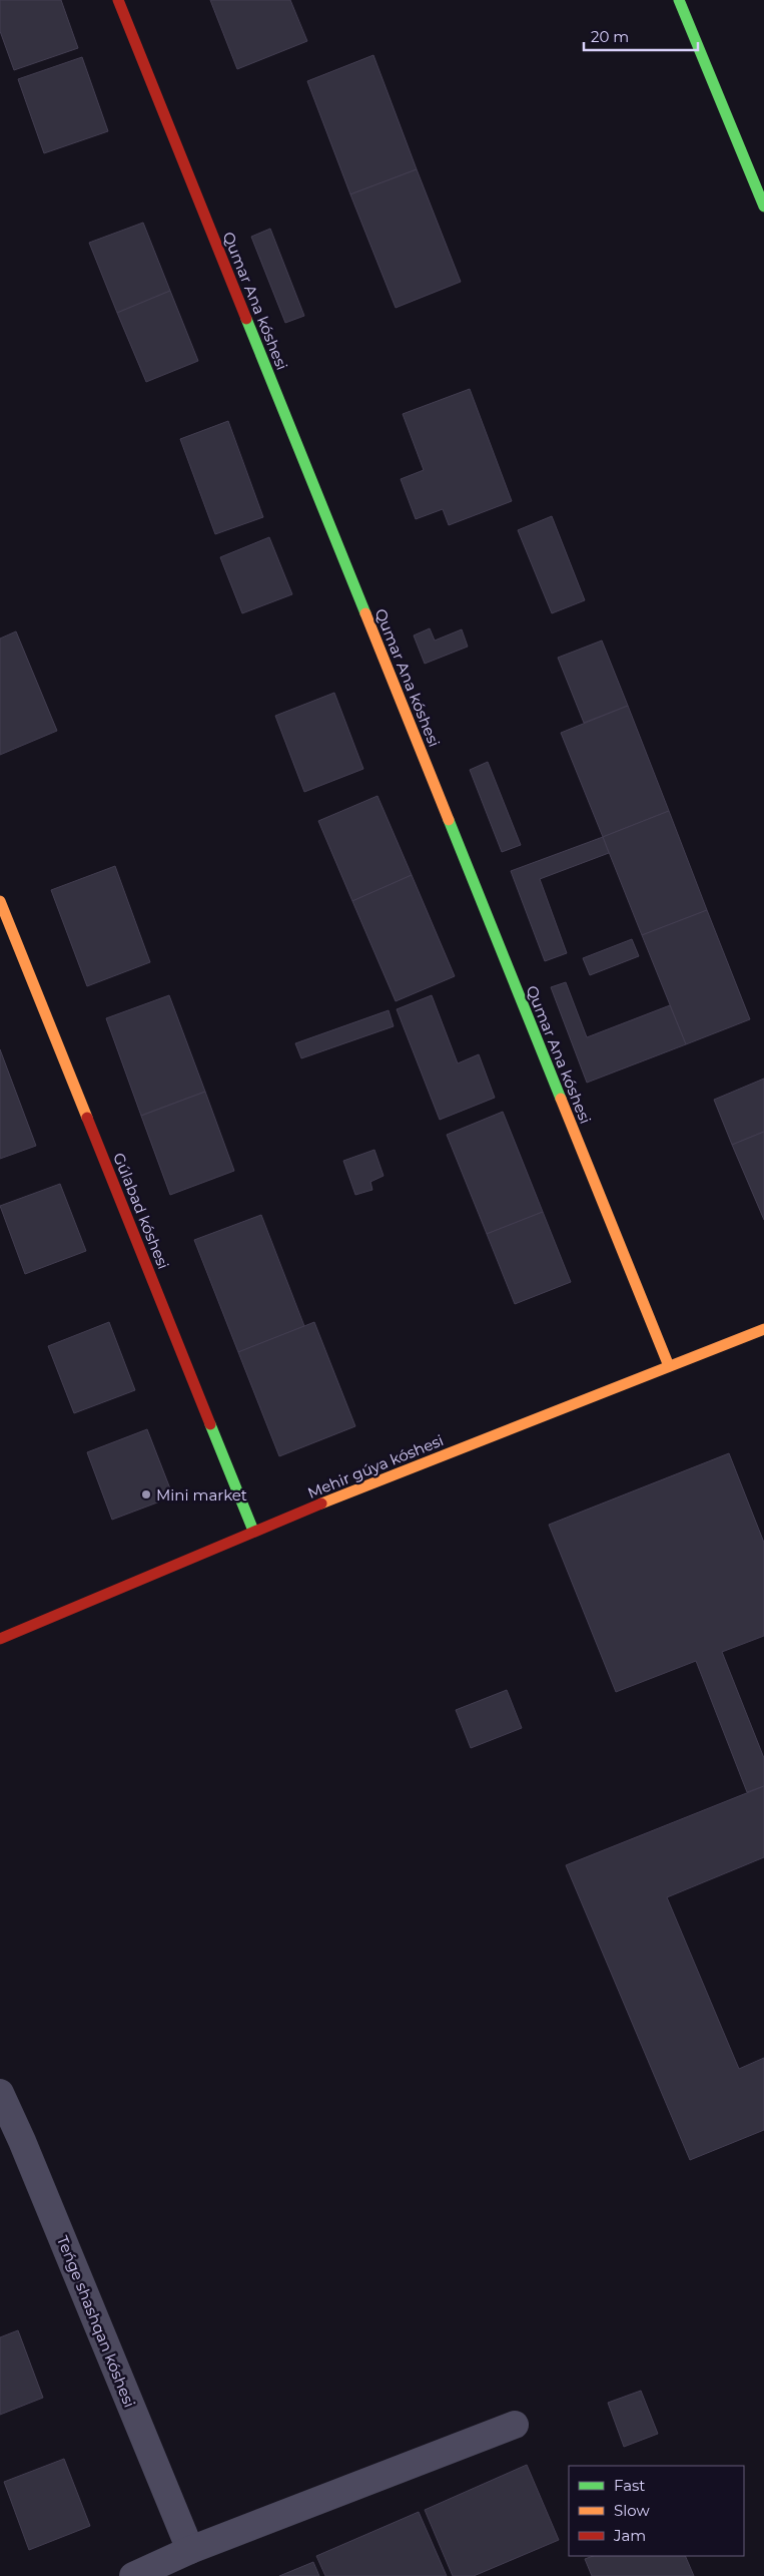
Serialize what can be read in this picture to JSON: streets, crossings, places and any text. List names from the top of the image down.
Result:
{
  "streets": {
    "street": [
      "Qumar Ana kóshesi",
      "Gúlabad kóshesi",
      "Mehir gúyа kóshesi",
      "Teńge shashqan kóshesi"
    ]
  },
  "crossings": [
    ["Qumar Ana kóshesi", "Mehir gúyа kóshesi"],
    ["Gúlabad kóshesi", "Mehir gúyа kóshesi"]
  ],
  "places": ["Mini market"],
  "legend": ["Fast", "Slow", "Jam"],
  "scale_bar": "20 m"
}
